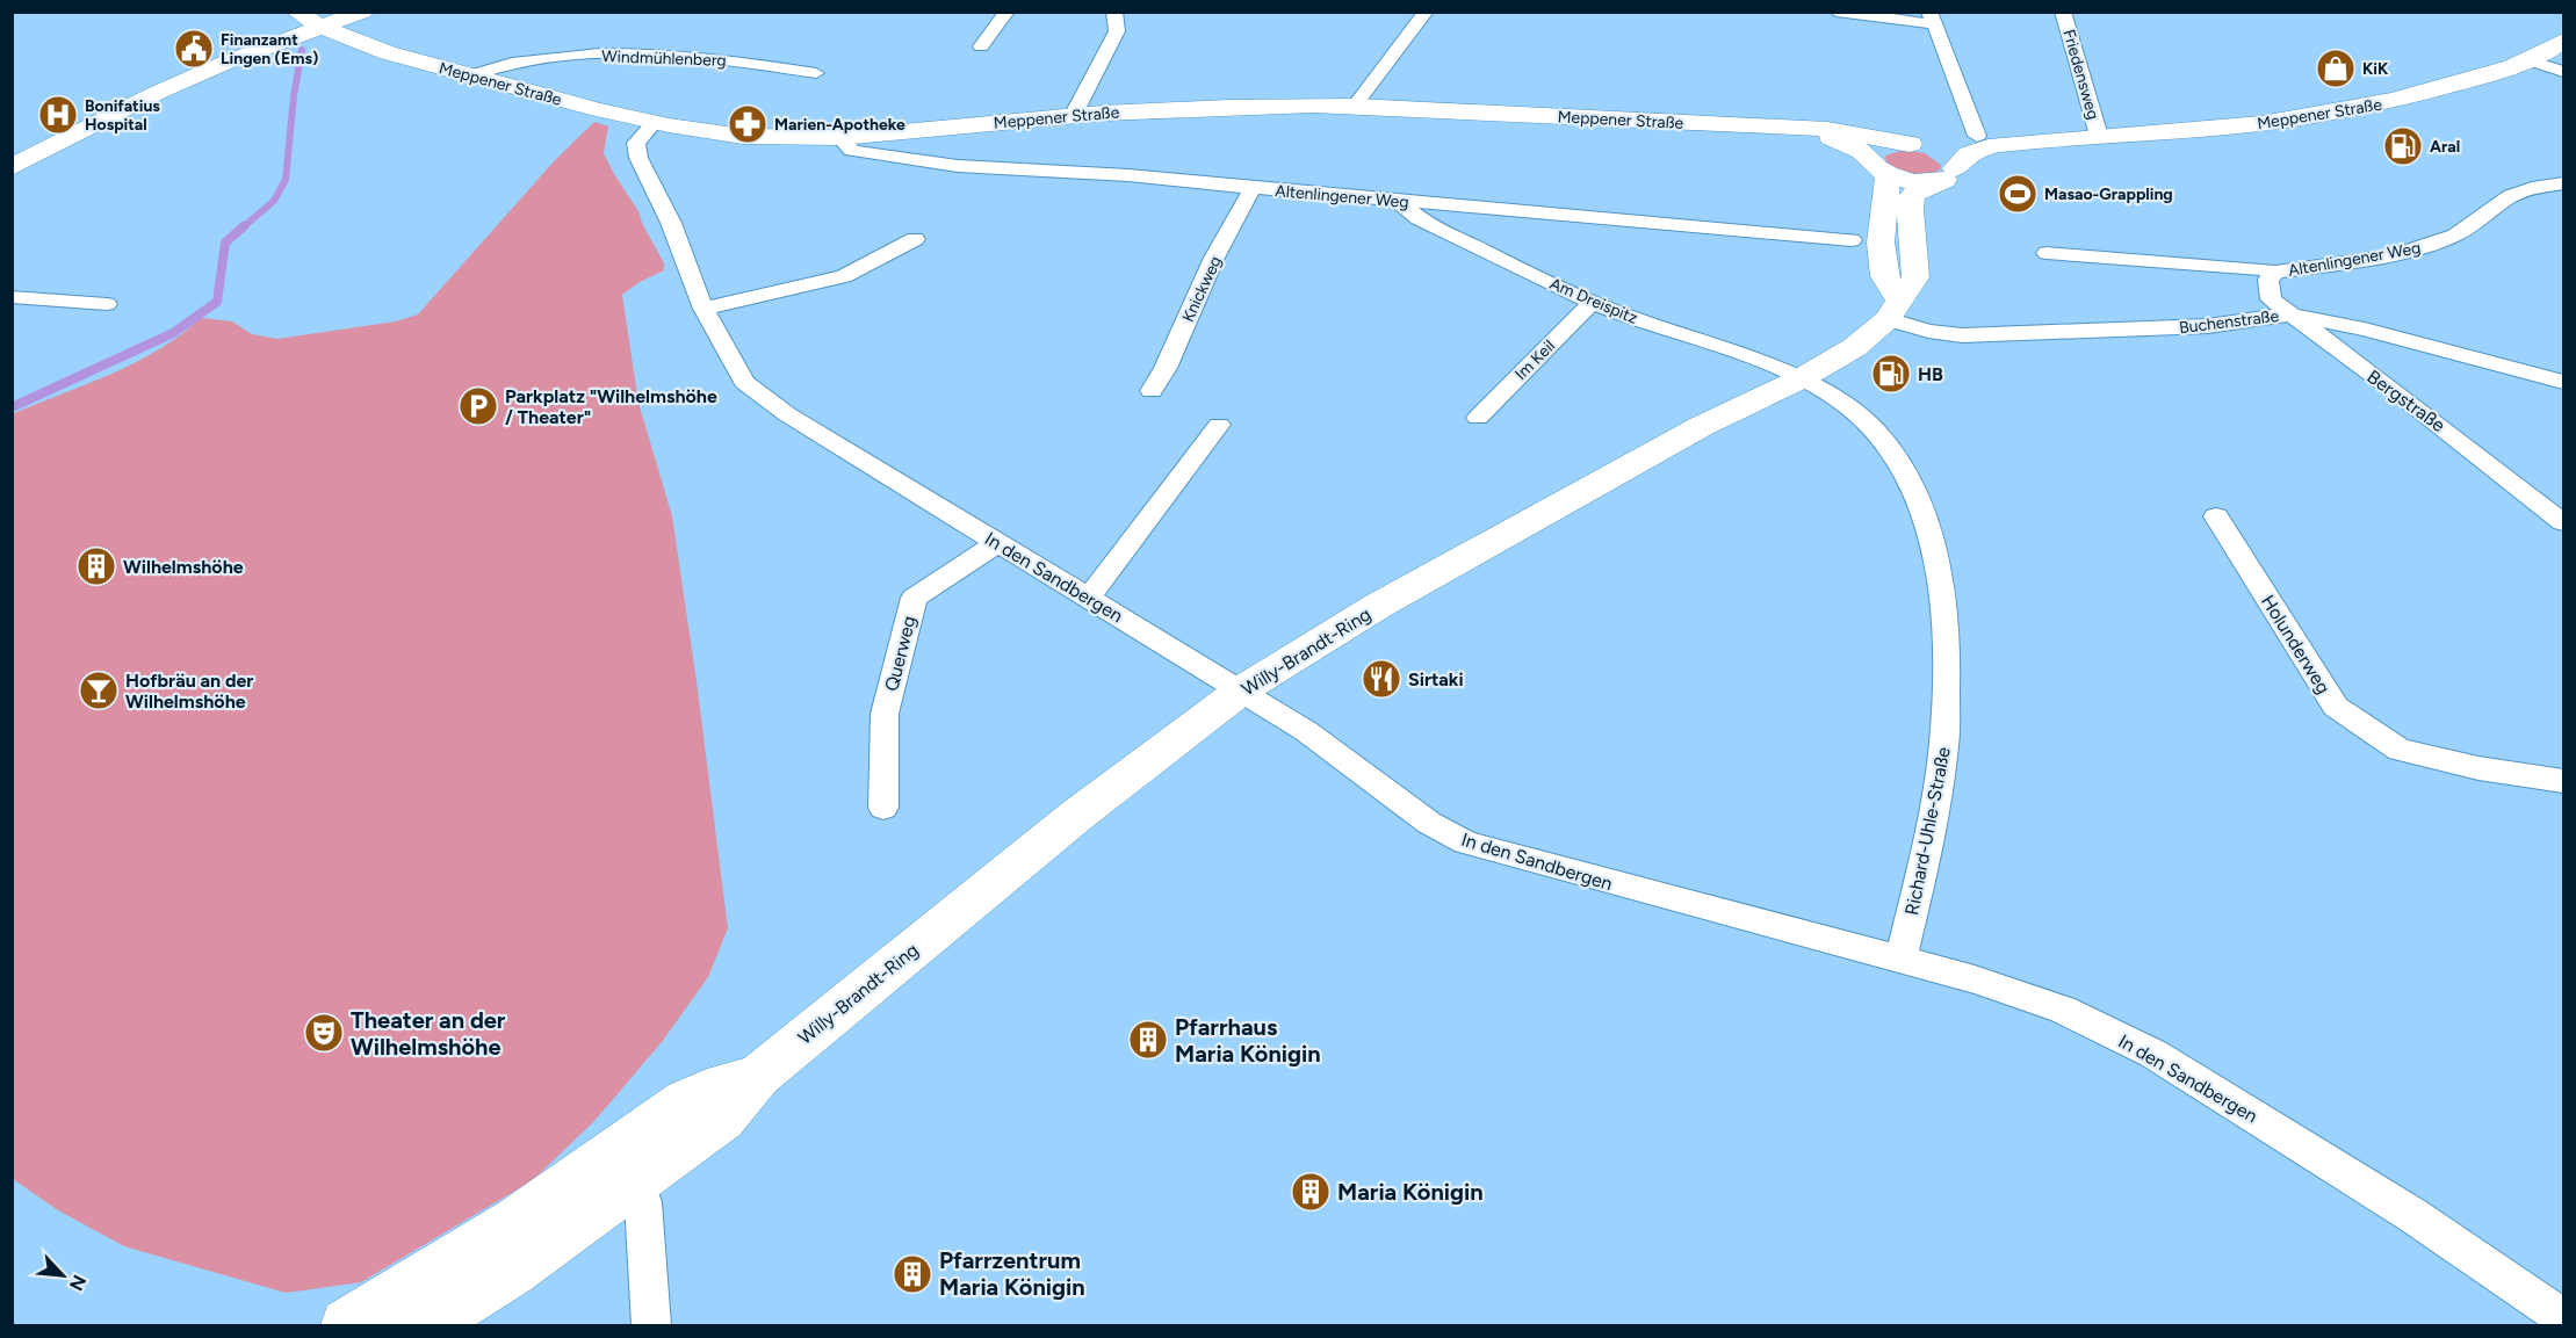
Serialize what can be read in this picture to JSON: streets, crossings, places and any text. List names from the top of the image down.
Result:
{
  "streets": {
    "main road": ["Meppener Straße", "Willy-Brandt-Ring"],
    "street": [
      "Windmühlenberg",
      "Friedensweg",
      "Altenlingener Weg",
      "Knickweg",
      "Am Dreispitz",
      "Buchenstraße",
      "Im Keil",
      "Bergstraße",
      "In den Sandbergen",
      "Holunderweg",
      "Querweg",
      "Richard-Uhle-Straße"
    ]
  },
  "crossings": [
    ["Windmühlenberg", "Meppener Straße"],
    ["Friedensweg", "Meppener Straße"],
    ["Meppener Straße", "Altenlingener Weg"],
    ["Meppener Straße", "In den Sandbergen"],
    ["Meppener Straße", "Willy-Brandt-Ring"],
    ["Altenlingener Weg", "Knickweg"],
    ["Altenlingener Weg", "Am Dreispitz"],
    ["Altenlingener Weg", "Bergstraße"],
    ["Am Dreispitz", "Im Keil"],
    ["Am Dreispitz", "Willy-Brandt-Ring"],
    ["Am Dreispitz", "Richard-Uhle-Straße"],
    ["Buchenstraße", "Bergstraße"],
    ["Buchenstraße", "Willy-Brandt-Ring"],
    ["In den Sandbergen", "Willy-Brandt-Ring"],
    ["In den Sandbergen", "Querweg"],
    ["In den Sandbergen", "Richard-Uhle-Straße"],
    ["Willy-Brandt-Ring", "Richard-Uhle-Straße"]
  ],
  "places": {
    "public building": ["Finanzamt Lingen (Ems)"],
    "shop": ["KiK"],
    "hospital": ["Bonifatius Hospital"],
    "pharmacy": ["Marien-Apotheke"],
    "fuel station": ["Aral", "HB"],
    "sports": ["Masao-Grappling"],
    "parking": ["Parkplatz \"Wilhelmshöhe / Theater\""],
    "building": [
      "Wilhelmshöhe",
      "Pfarrhaus Maria Königin",
      "Maria Königin",
      "Pfarrzentrum Maria Königin"
    ],
    "restaurant": ["Sirtaki"],
    "bar": ["Hofbräu an der Wilhelmshöhe"],
    "theatre": ["Theater an der Wilhelmshöhe"]
  },
  "north": "bottom right"
}
